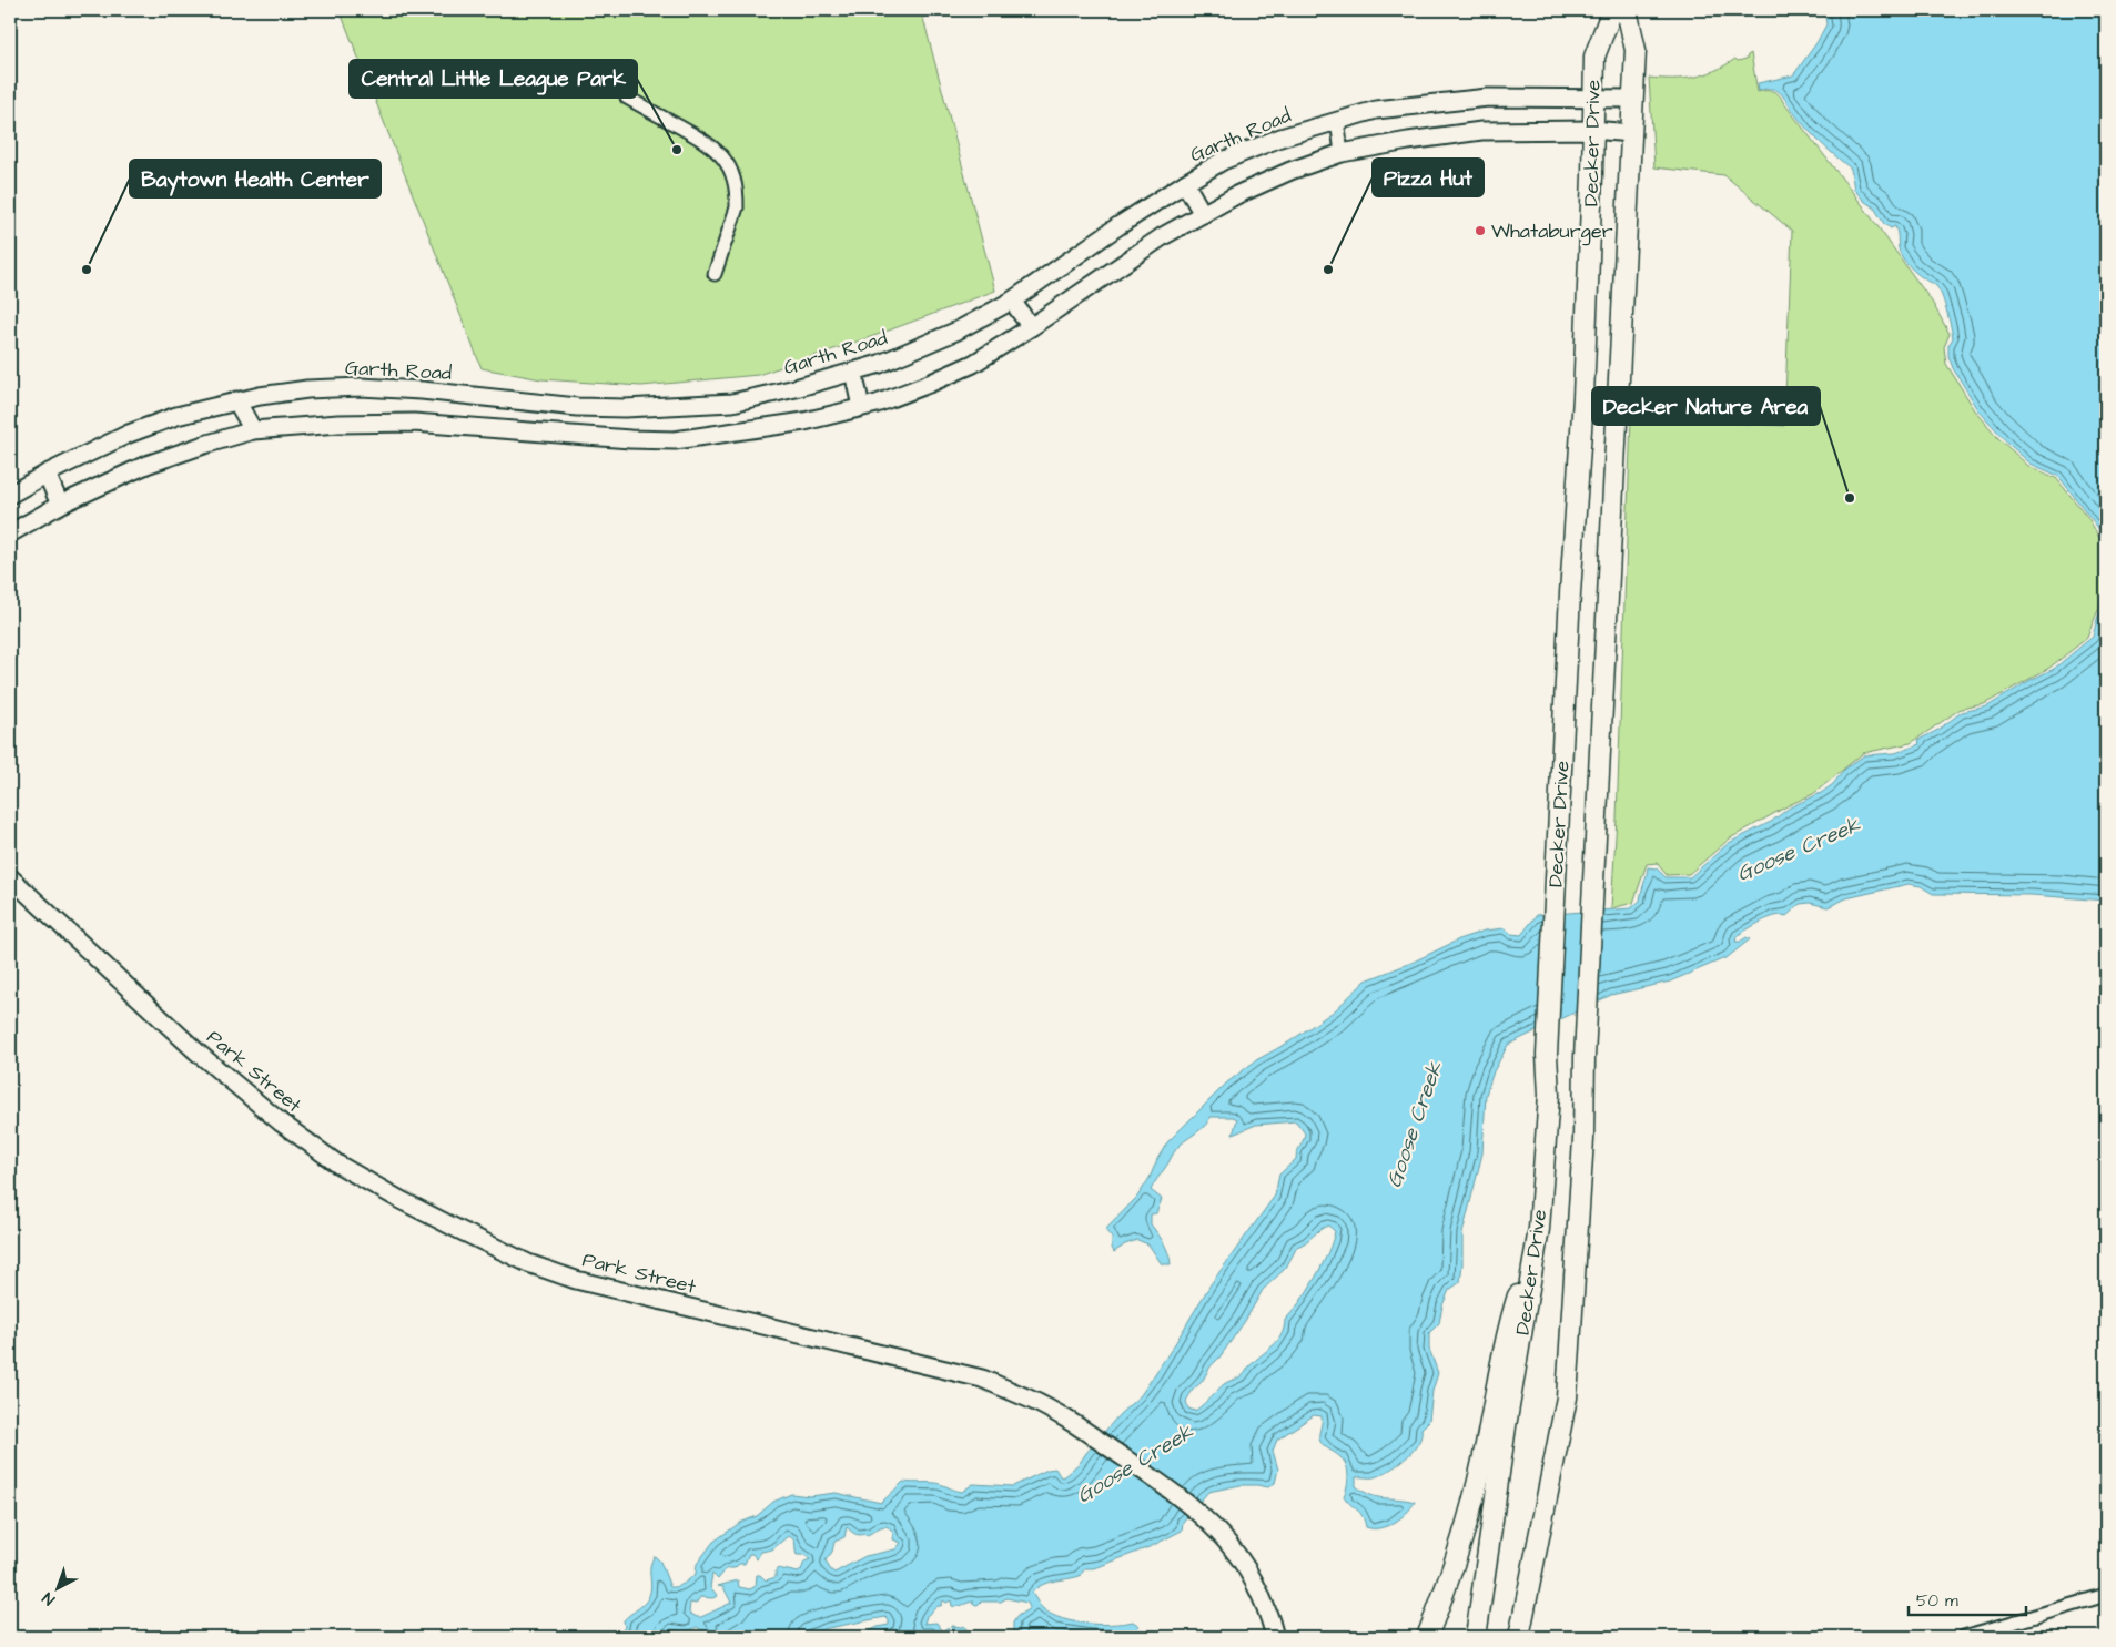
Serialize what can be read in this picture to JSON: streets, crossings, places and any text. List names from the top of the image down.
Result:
{
  "streets": {
    "main road": ["Garth Road", "Decker Drive", "Park Street"]
  },
  "crossings": [
    ["Garth Road", "Decker Drive"]
  ],
  "water": ["Goose Creek"],
  "places": [
    "Central Little League Park",
    "Whataburger",
    "Baytown Health Center",
    "Pizza Hut",
    "Decker Nature Area"
  ],
  "scale_bar": "50 m",
  "north": "bottom left"
}
